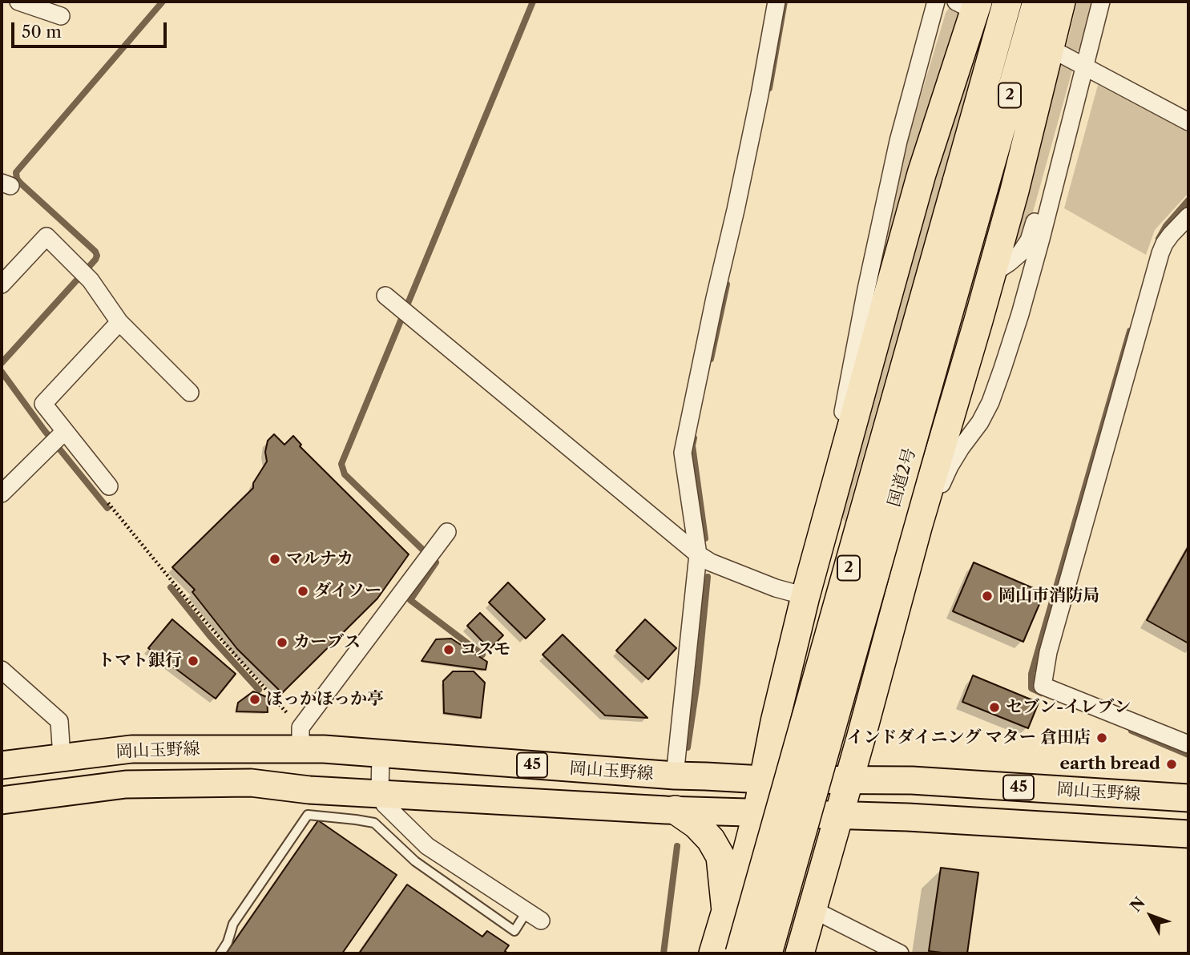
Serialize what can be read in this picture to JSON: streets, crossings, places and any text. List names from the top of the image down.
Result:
{
  "streets": {
    "highway": ["2", "国道2号"],
    "main road": ["岡山玉野線", "45"]
  },
  "places": [
    "マルナカ",
    "ダイソー",
    "岡山市消防局",
    "カーブス",
    "コスモ",
    "トマト銀行",
    "ほっかほっか亭",
    "セブン-イレブン",
    "インドダイニング マター 倉田店",
    "earth bread"
  ],
  "scale_bar": "50 m",
  "north": "top left"
}
